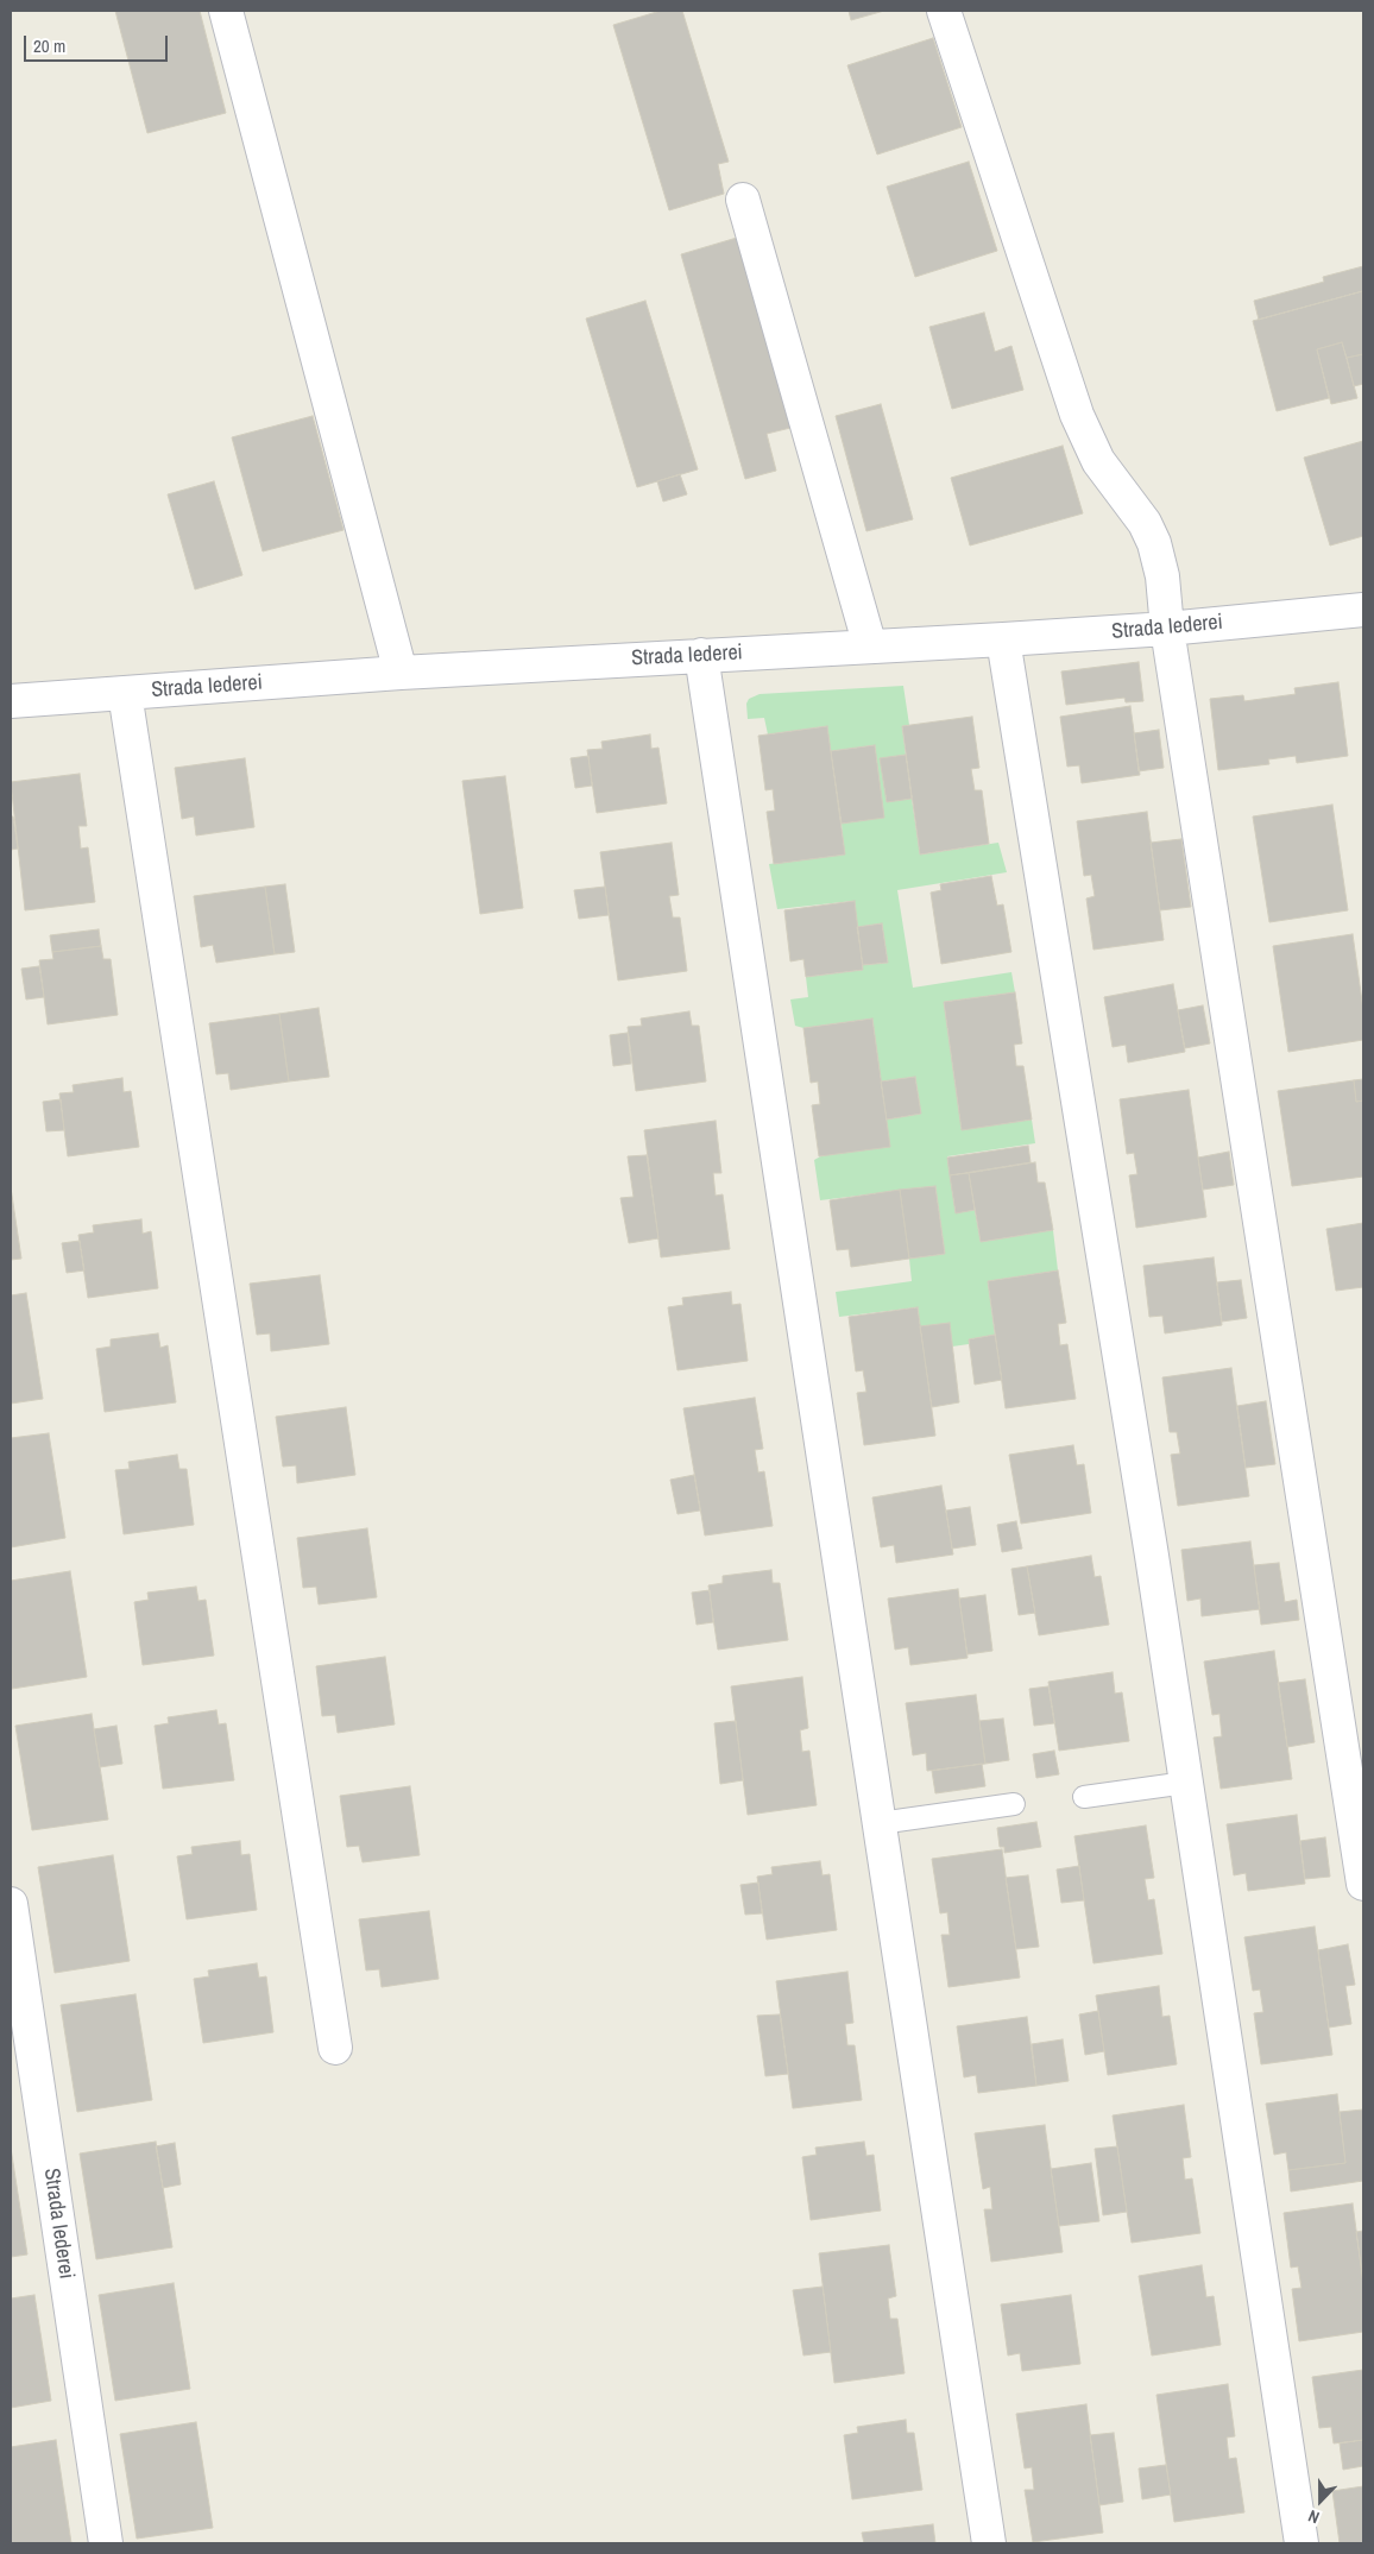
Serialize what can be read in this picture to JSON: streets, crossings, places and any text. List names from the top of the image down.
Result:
{
  "streets": {
    "street": ["Strada Iederei"]
  },
  "scale_bar": "20 m",
  "north": "bottom"
}
